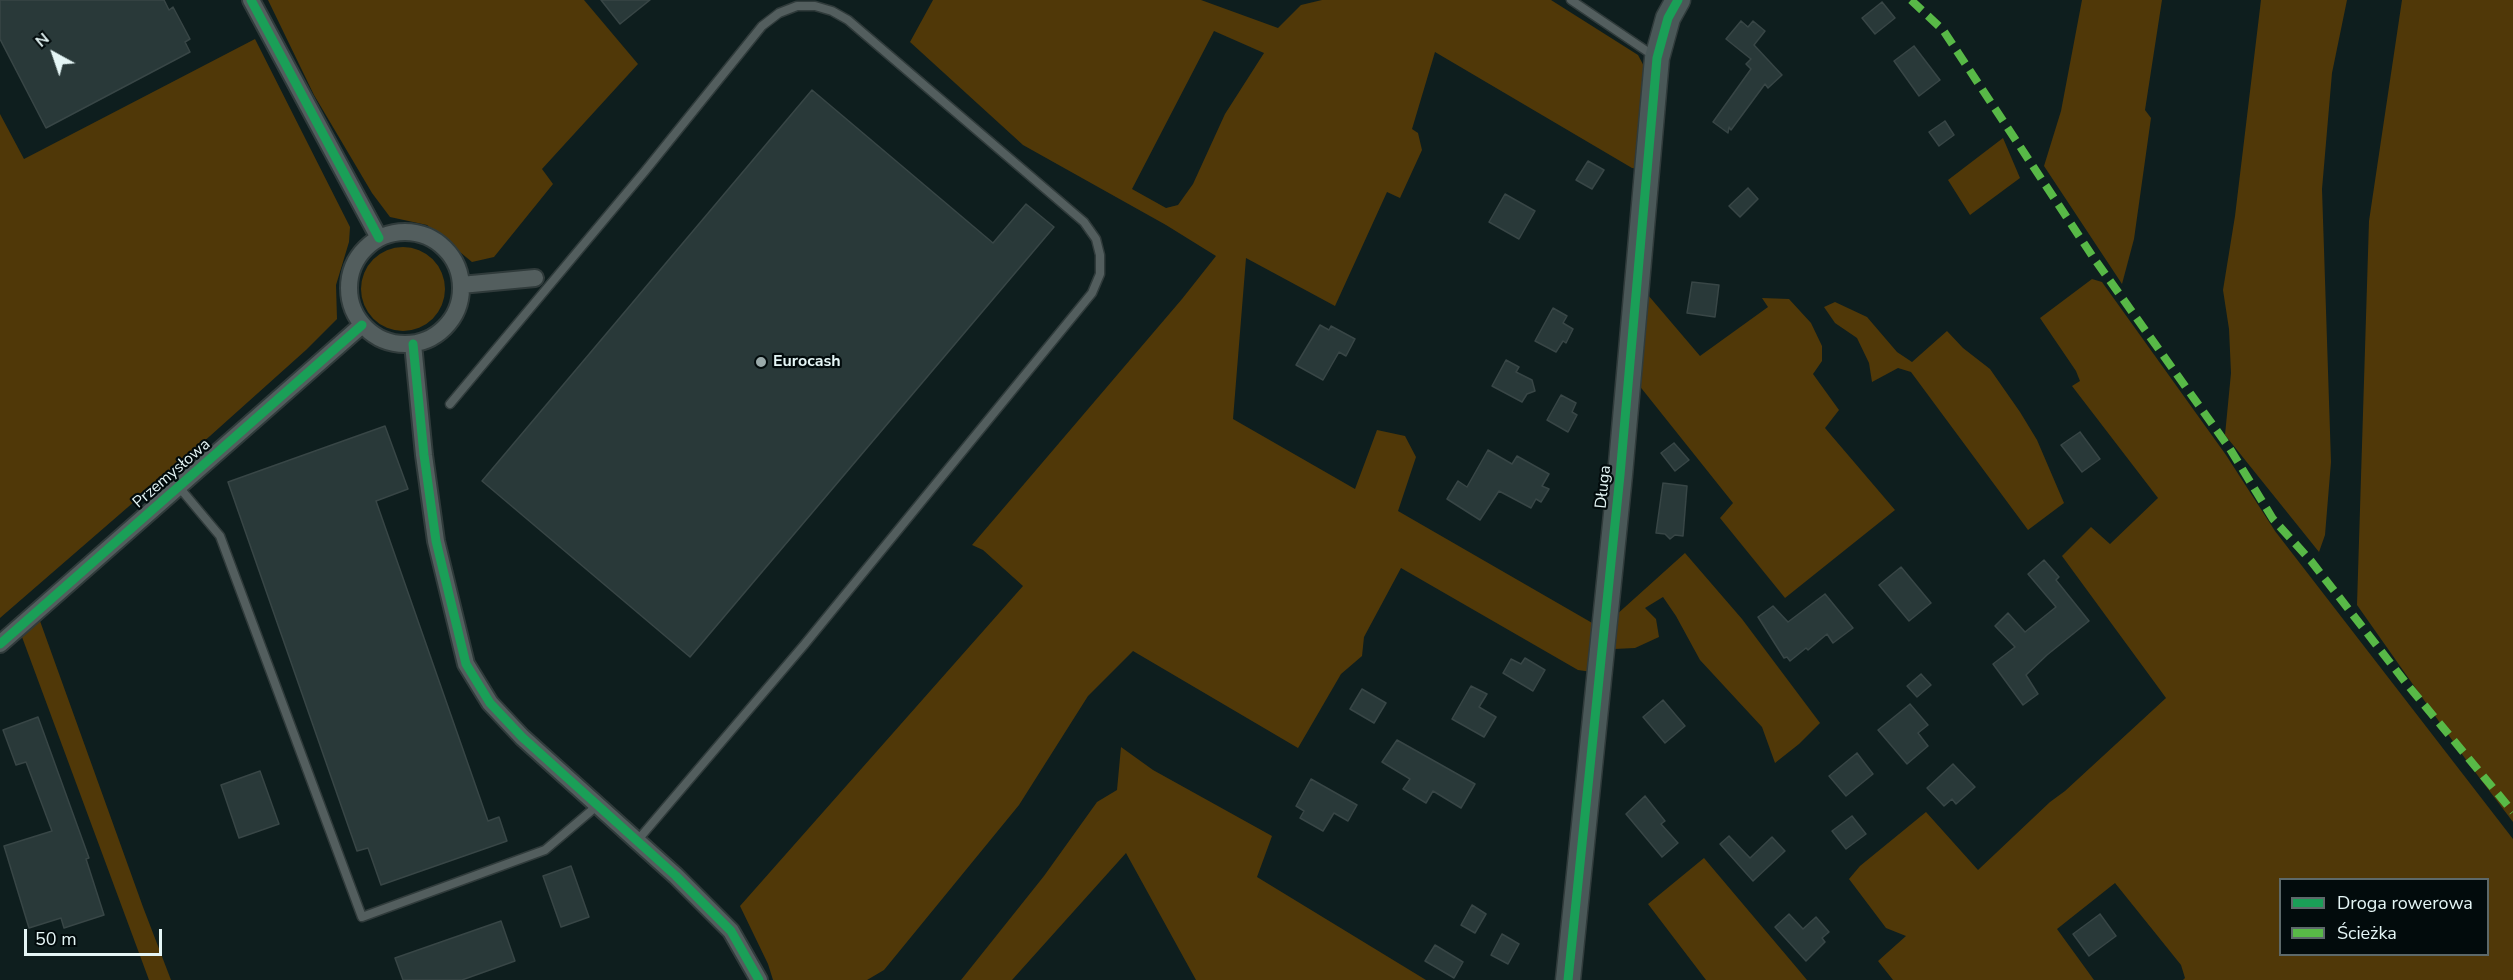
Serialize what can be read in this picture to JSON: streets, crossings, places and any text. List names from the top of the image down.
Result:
{
  "streets": {
    "street": ["Przemysłowa", "Długa"]
  },
  "places": ["Eurocash"],
  "legend": ["Droga rowerowa", "Ścieżka"],
  "scale_bar": "50 m",
  "north": "top left"
}
